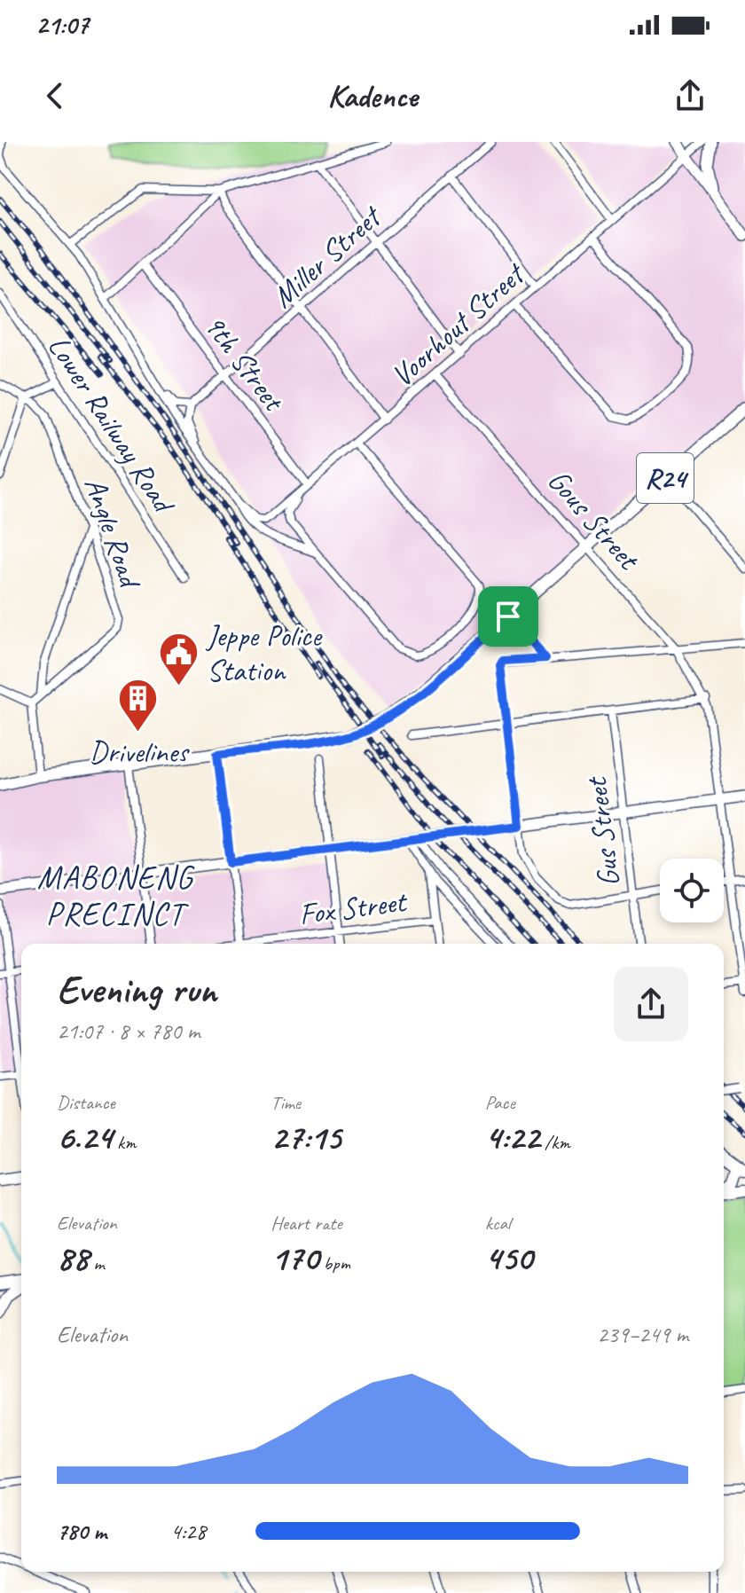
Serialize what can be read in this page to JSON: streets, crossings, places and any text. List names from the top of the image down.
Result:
{
  "streets": {
    "main road": ["R24"],
    "street": [
      "Miller Street",
      "Voorhout Street",
      "9th Street",
      "Lower Railway Road",
      "Gous Street",
      "Angle Road",
      "Gus Street",
      "Fox Street"
    ]
  },
  "crossings": [
    ["Miller Street", "9th Street"],
    ["Voorhout Street", "9th Street"],
    ["Voorhout Street", "Gous Street"],
    ["R24", "Gous Street"]
  ],
  "districts": ["MABONENG PRECINCT"],
  "places": {
    "public building": ["Jeppe Police Station"],
    "building": ["Drivelines"]
  },
  "page": {
    "status": "21:07",
    "header": "Kadence",
    "heading": ["Evening run", "21:07 · 8 × 780 m"],
    "stats": [
      ["Distance", "6.24 km"],
      ["Time", "27:15"],
      ["Pace", "4:22 /km"],
      ["Elevation", "88 m"],
      ["Heart rate", "170 bpm"],
      ["kcal", "450"]
    ],
    "chart": ["Elevation", "239–249 m"],
    "list": [
      {
        "name": "780 m",
        "note": "4:28"
      }
    ]
  }
}
